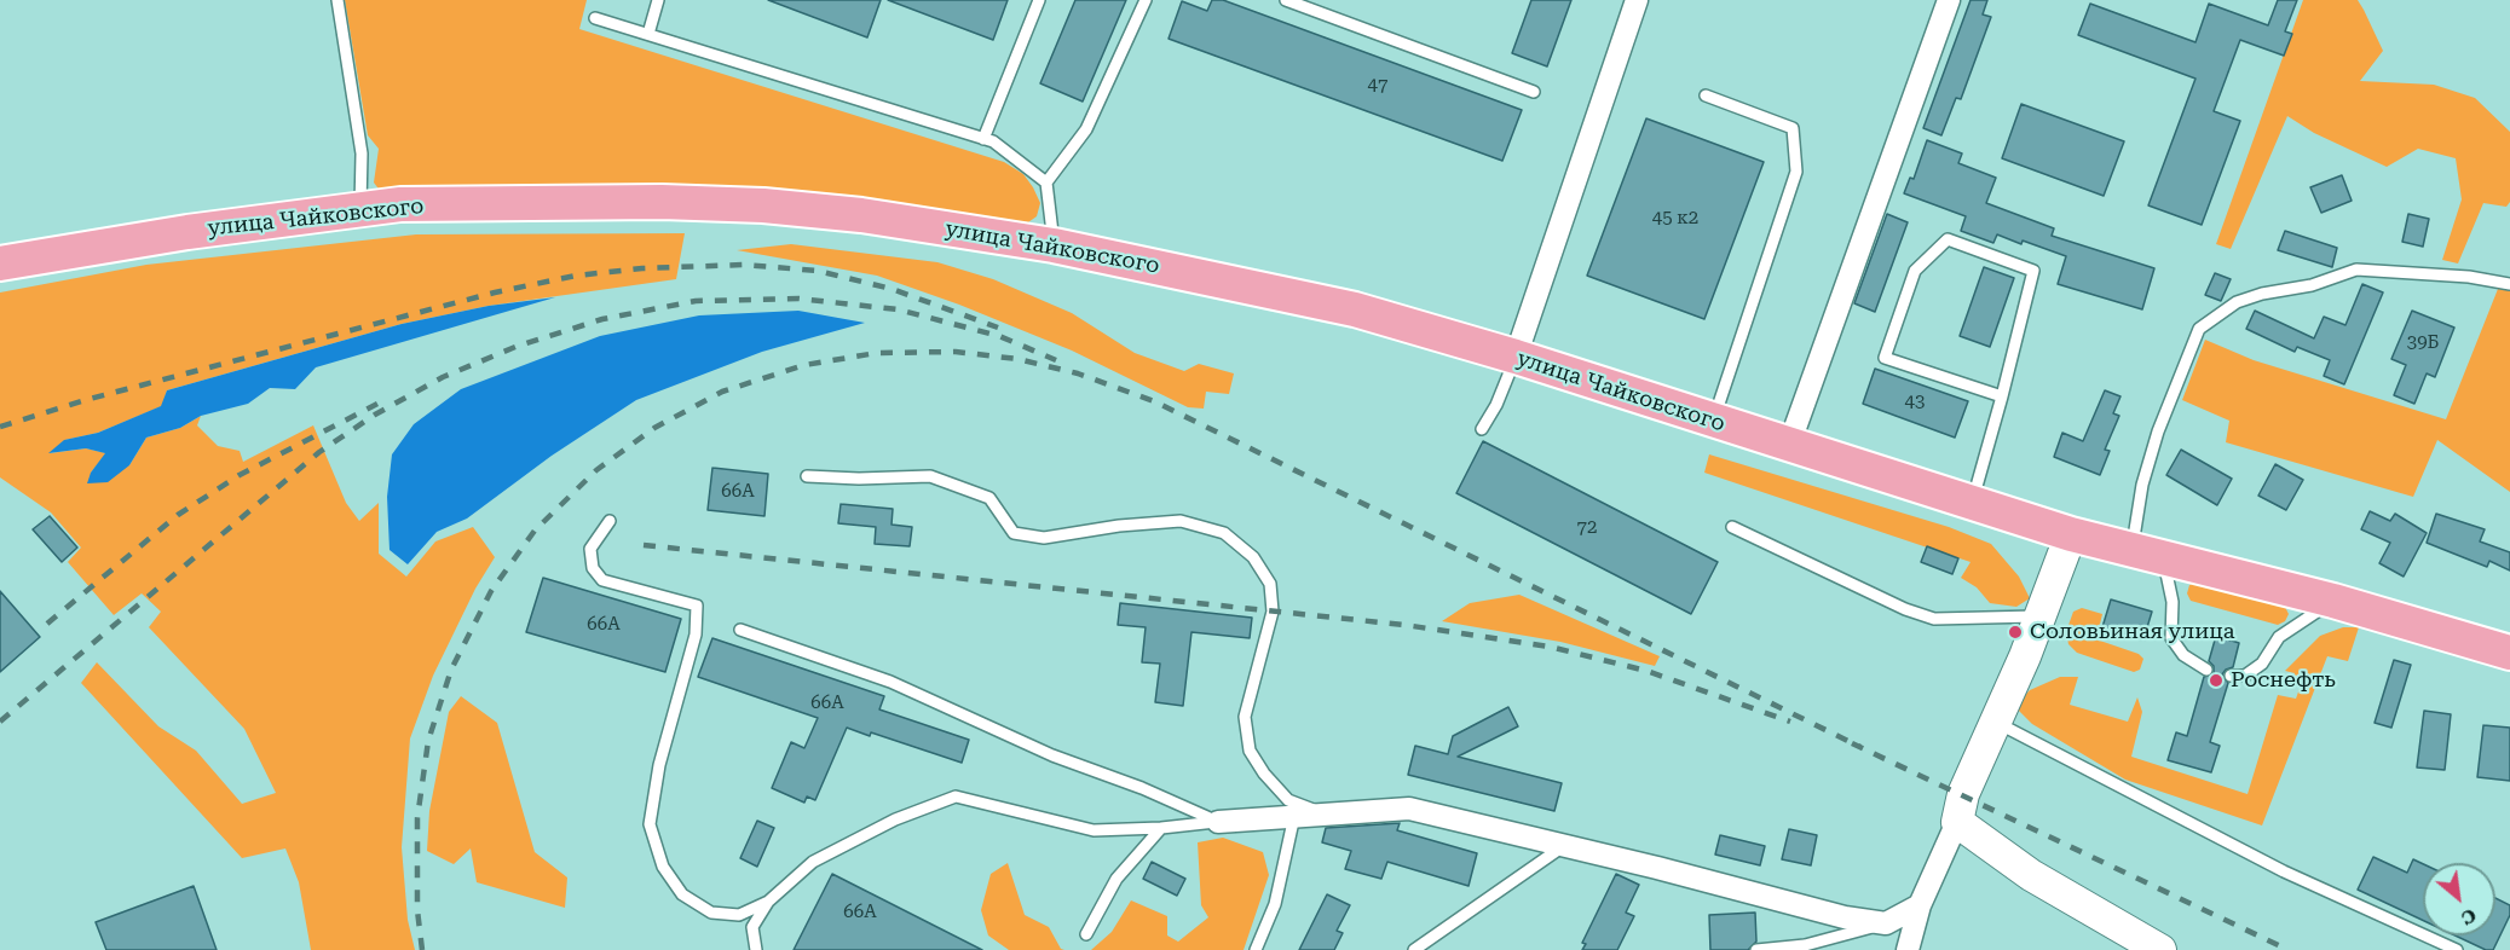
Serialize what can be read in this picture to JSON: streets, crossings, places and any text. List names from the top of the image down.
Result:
{
  "streets": {
    "main road": ["улица Чайковского"]
  },
  "places": ["Соловьиная улица", "Роснефть"],
  "house_numbers": [
    "47",
    "45 к2",
    "39Б",
    "43",
    "66А",
    "72",
    "66А",
    "66А",
    "66А"
  ],
  "north": "bottom right"
}
